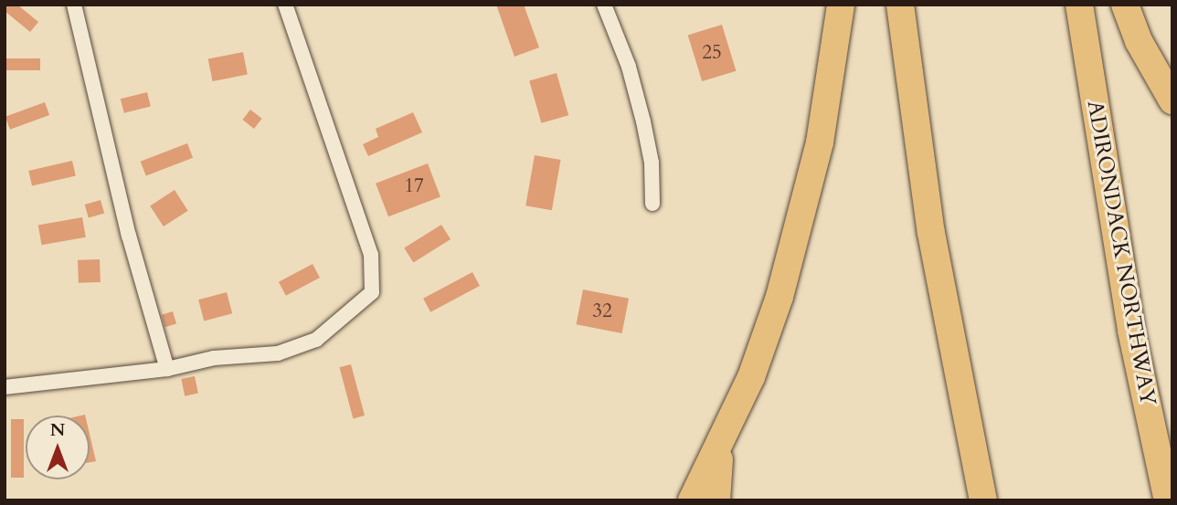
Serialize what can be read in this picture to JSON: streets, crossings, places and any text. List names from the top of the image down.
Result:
{
  "streets": {
    "highway": ["ADIRONDACK NORTHWAY"]
  },
  "house_numbers": ["25", "17", "32"],
  "north": "top"
}
